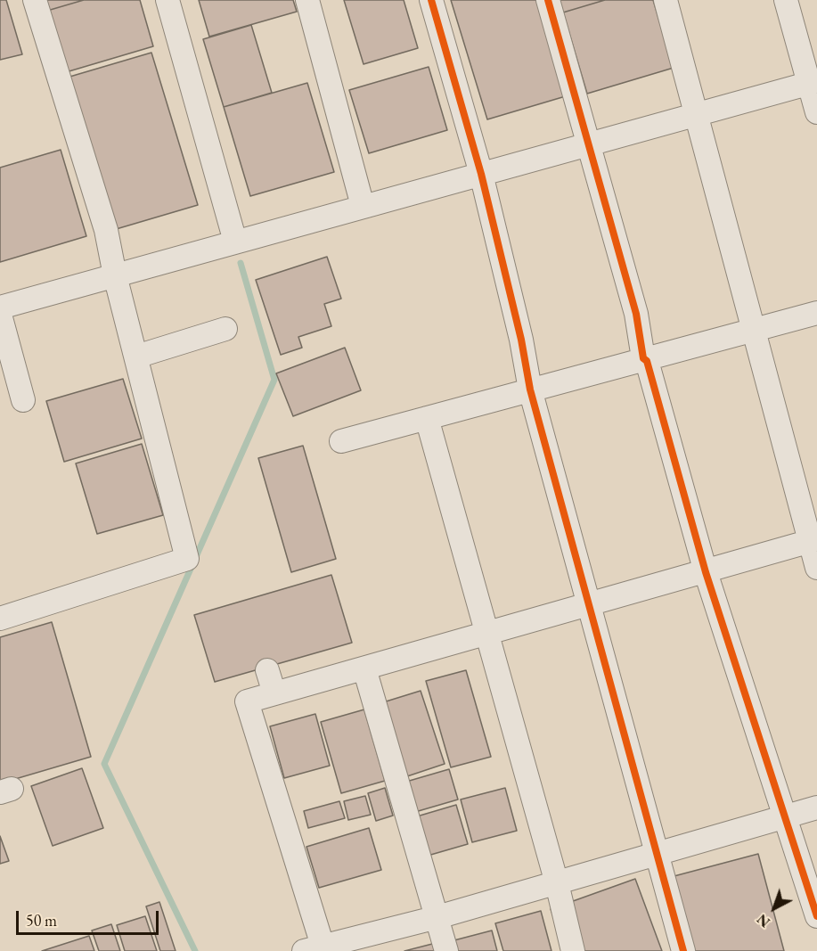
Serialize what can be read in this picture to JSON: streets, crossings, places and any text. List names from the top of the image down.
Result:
{
  "scale_bar": "50 m",
  "north": "bottom left"
}
